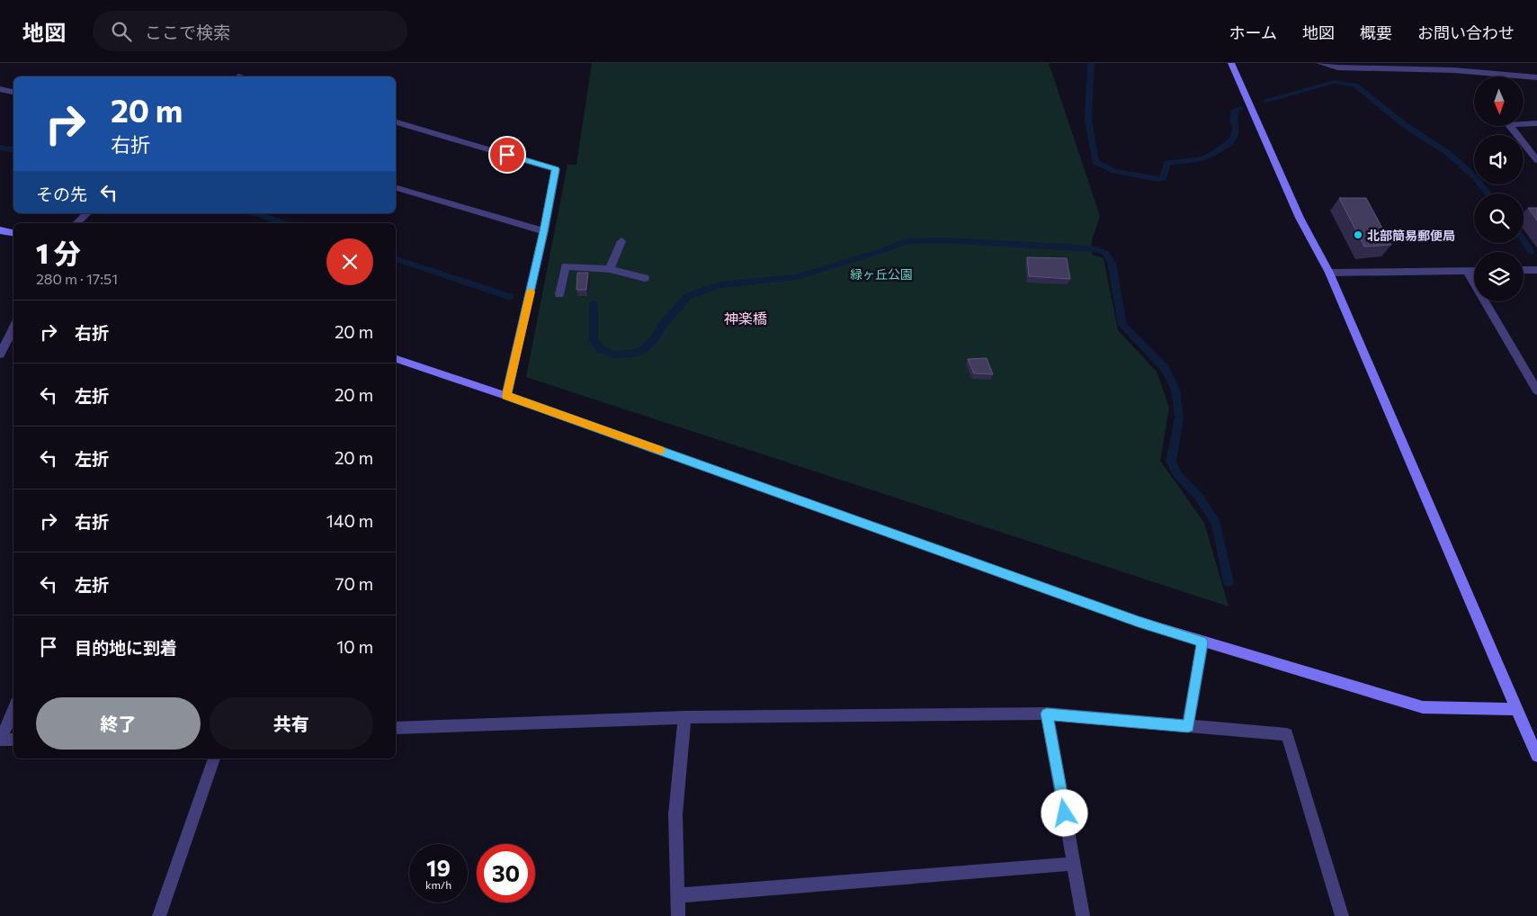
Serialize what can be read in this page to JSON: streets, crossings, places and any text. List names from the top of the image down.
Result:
{
  "districts": ["神楽橋"],
  "parks": ["緑ヶ丘公園"],
  "places": ["北部簡易郵便局"],
  "north": "bottom",
  "page": {
    "header": "地図",
    "search": "ここで検索",
    "nav": [
      "ホーム",
      "地図",
      "概要",
      "お問い合わせ"
    ],
    "turn": ["20 m", "右折"],
    "then": "その先",
    "heading": ["1 分", "280 m · 17:51"],
    "list": [
      {
        "name": "右折",
        "value": "20 m"
      },
      {
        "name": "左折",
        "value": "20 m"
      },
      {
        "name": "左折",
        "value": "20 m"
      },
      {
        "name": "右折",
        "value": "140 m"
      },
      {
        "name": "左折",
        "value": "70 m"
      },
      {
        "name": "目的地に到着",
        "value": "10 m"
      }
    ],
    "buttons": ["終了", "共有"],
    "speed": "19 km/h",
    "limit": "30"
  }
}
